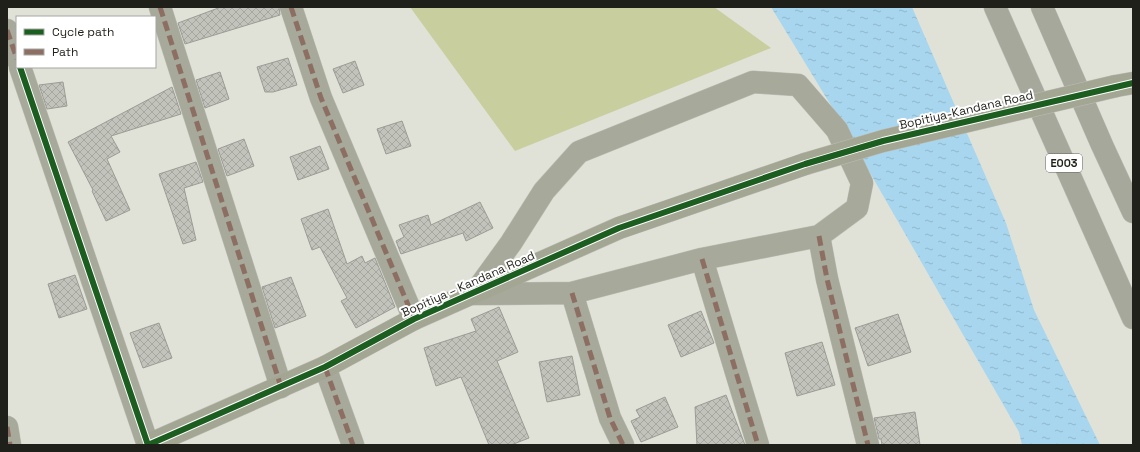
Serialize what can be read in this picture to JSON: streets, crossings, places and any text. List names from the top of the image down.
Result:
{
  "streets": {
    "highway": ["E003"],
    "street": ["Bopitiya-Kandana Road", "Bopitiya – Kandana Road"]
  },
  "crossings": [
    ["Bopitiya-Kandana Road", "Bopitiya – Kandana Road"]
  ],
  "legend": ["Cycle path", "Path"]
}
